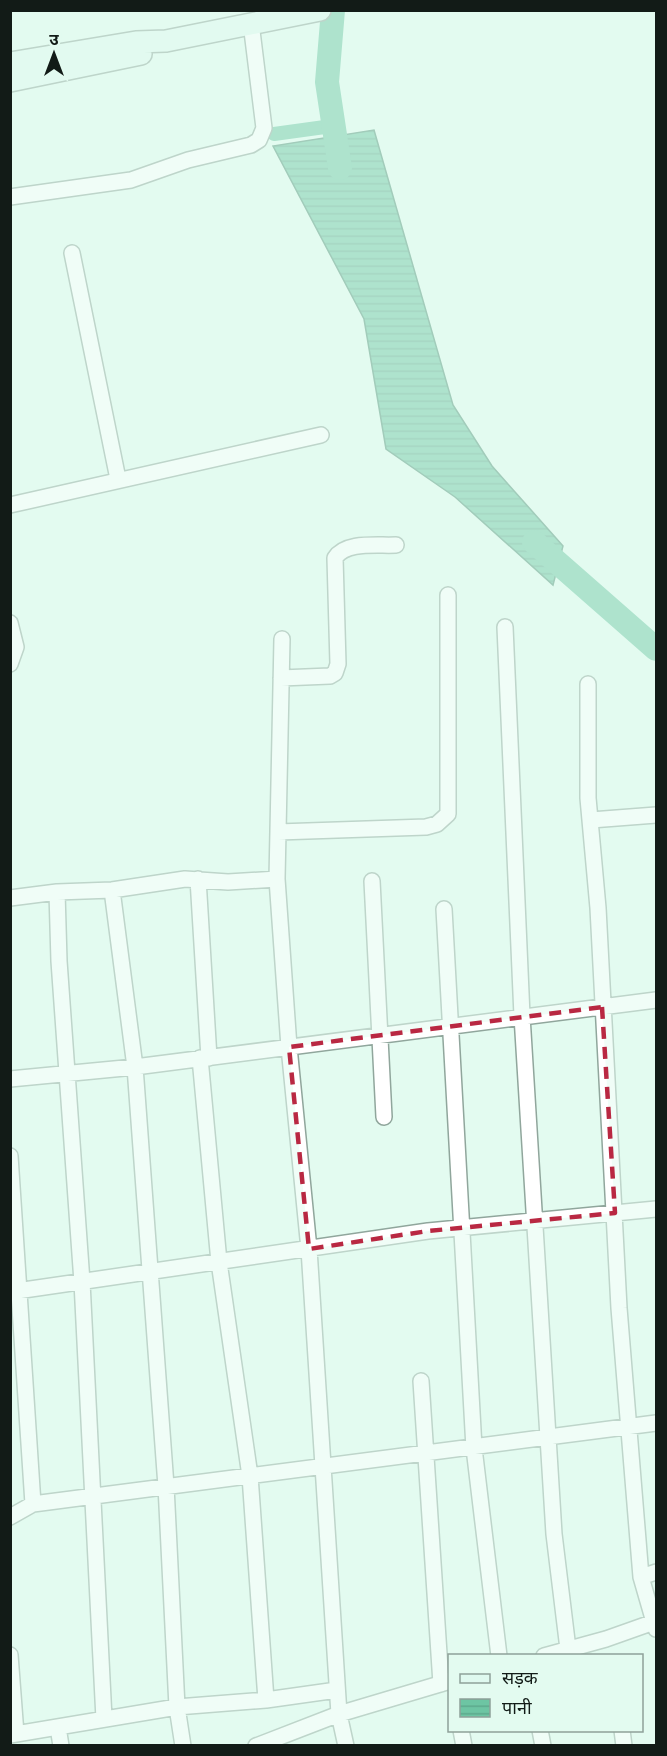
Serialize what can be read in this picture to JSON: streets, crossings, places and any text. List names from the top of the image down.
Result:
{
  "legend": ["सड़क", "पानी"],
  "north": "top"
}
